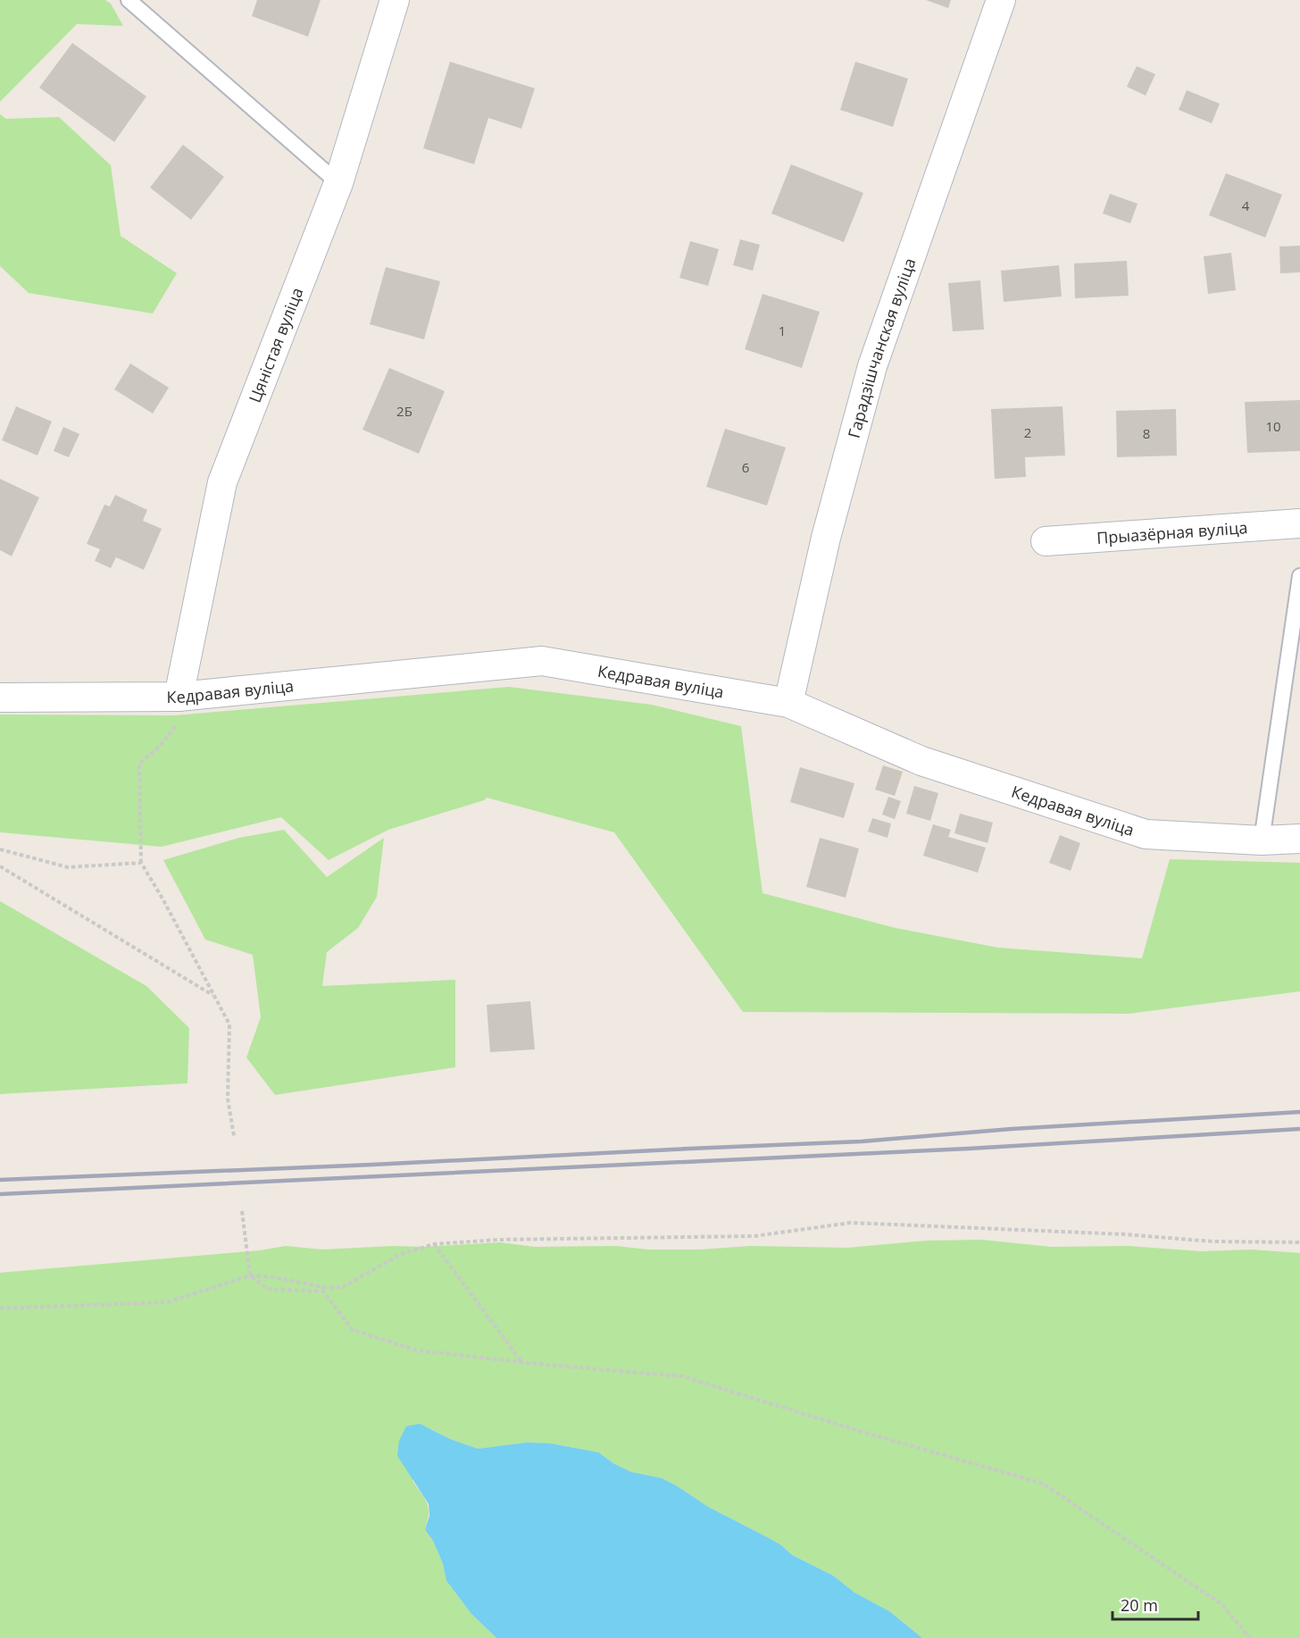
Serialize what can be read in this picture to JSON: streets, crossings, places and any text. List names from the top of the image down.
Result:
{
  "streets": {
    "street": [
      "Цяністая вуліца",
      "Гарадзішчанская вуліца",
      "Прыазёрная вуліца",
      "Кедравая вуліца"
    ]
  },
  "crossings": [
    ["Цяністая вуліца", "Кедравая вуліца"],
    ["Гарадзішчанская вуліца", "Кедравая вуліца"]
  ],
  "house_numbers": [
    "4",
    "1",
    "2Б",
    "10",
    "2",
    "8",
    "6"
  ],
  "scale_bar": "20 m"
}
